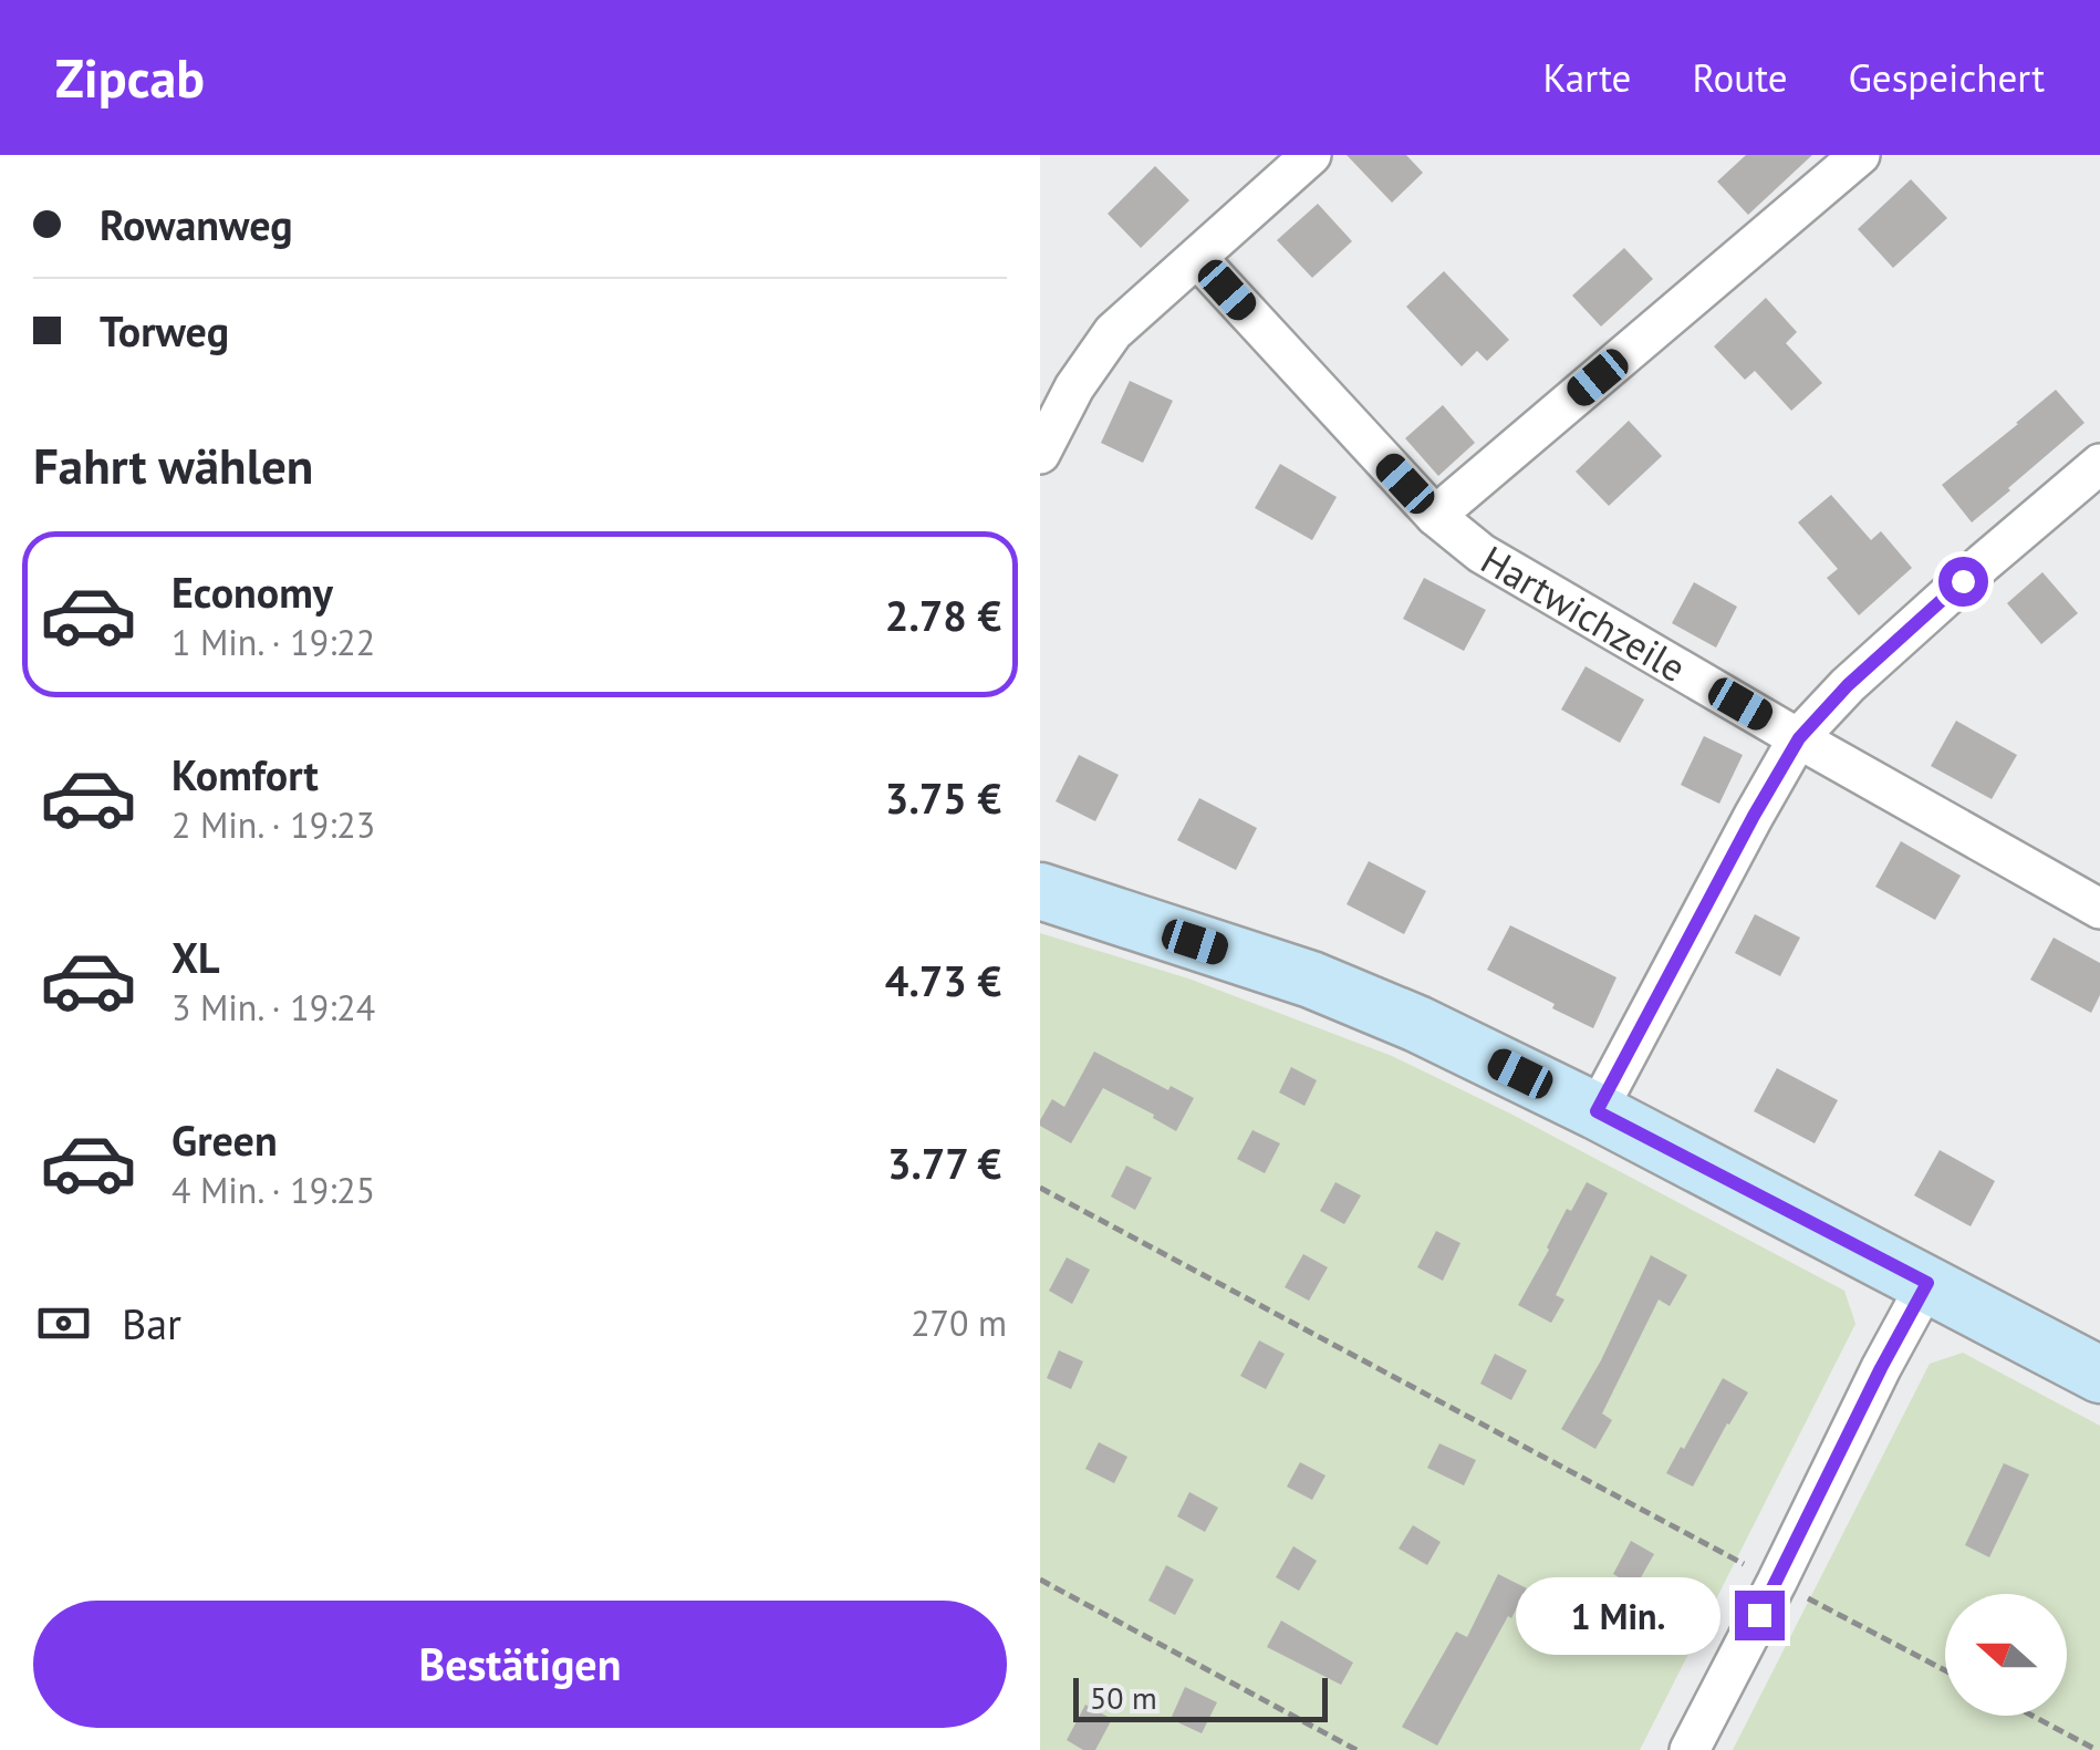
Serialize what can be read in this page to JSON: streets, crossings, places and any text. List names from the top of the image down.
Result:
{
  "streets": {
    "street": ["Hartwichzeile"]
  },
  "scale_bar": "50 m",
  "north": "left",
  "page": {
    "header": "Zipcab",
    "nav": ["Karte", "Route", "Gespeichert"],
    "banner": ["Rowanweg", "Torweg"],
    "heading": "Fahrt wählen",
    "list": [
      {
        "name": "Economy",
        "note": "1 Min. · 19:22",
        "value": "2.78 €"
      },
      {
        "name": "Komfort",
        "note": "2 Min. · 19:23",
        "value": "3.75 €"
      },
      {
        "name": "XL",
        "note": "3 Min. · 19:24",
        "value": "4.73 €"
      },
      {
        "name": "Green",
        "note": "4 Min. · 19:25",
        "value": "3.77 €"
      }
    ],
    "pay": ["Bar", "270 m"],
    "bubble": "1 Min.",
    "buttons": "Bestätigen",
    "scale": "50 m"
  }
}
